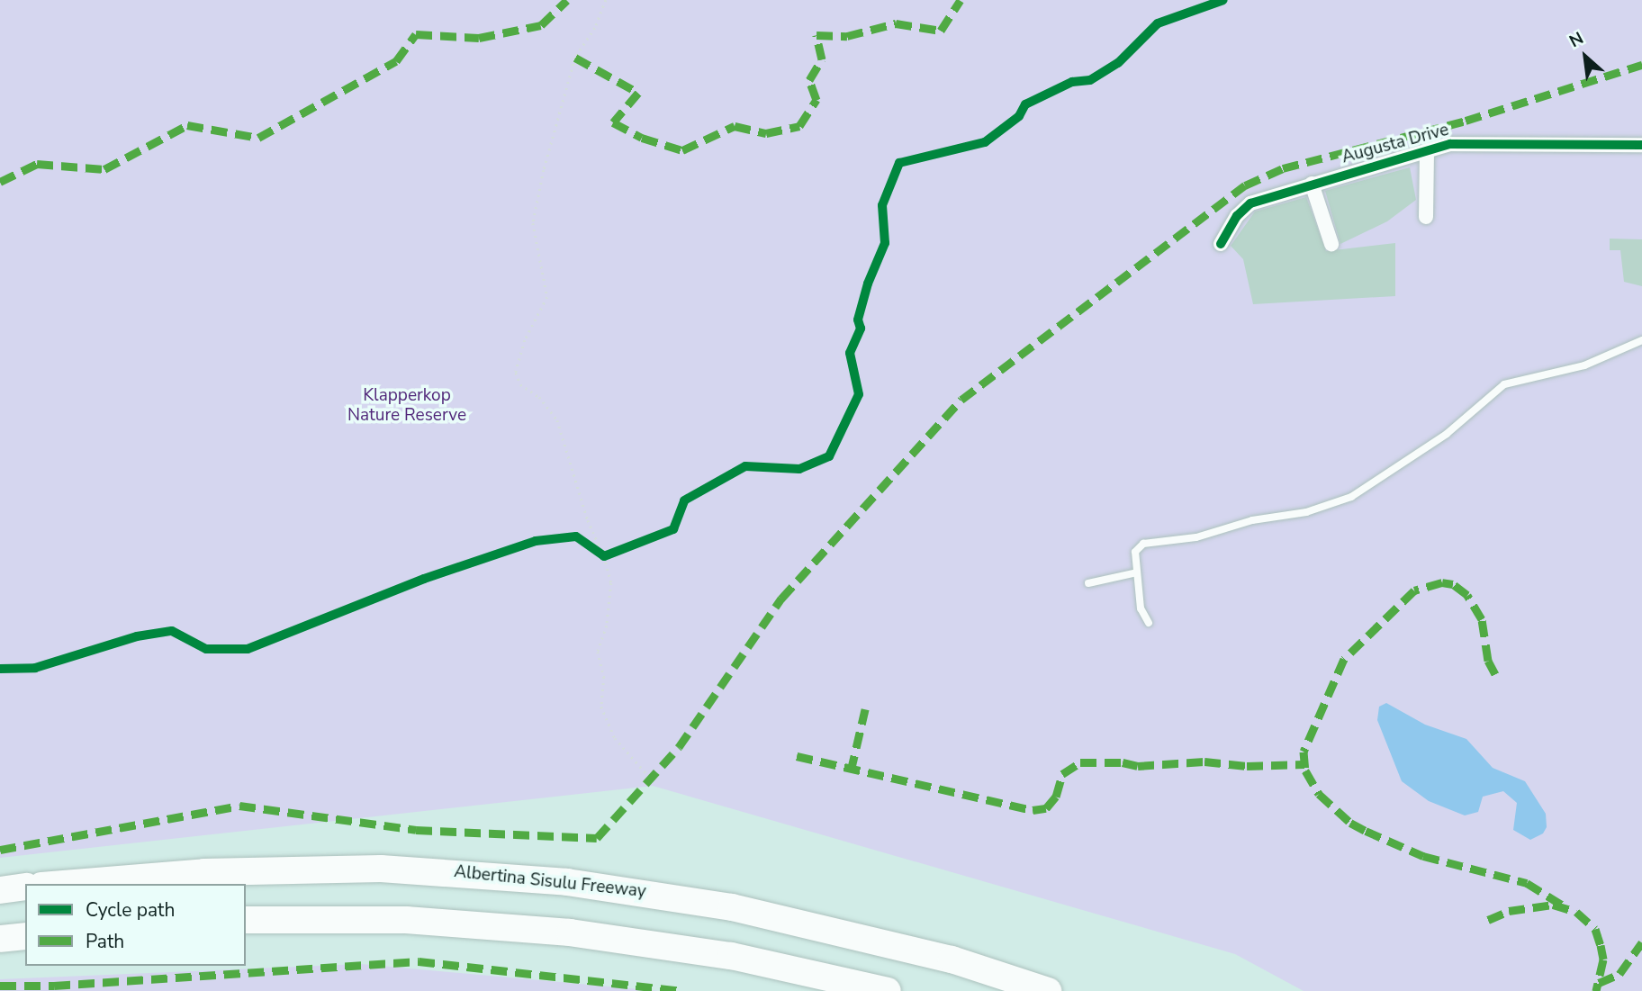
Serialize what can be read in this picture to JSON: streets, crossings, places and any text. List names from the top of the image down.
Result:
{
  "streets": {
    "highway": ["Albertina Sisulu Freeway"],
    "street": ["Augusta Drive"]
  },
  "parks": ["Klapperkop Nature Reserve"],
  "legend": ["Cycle path", "Path"],
  "north": "top left"
}
